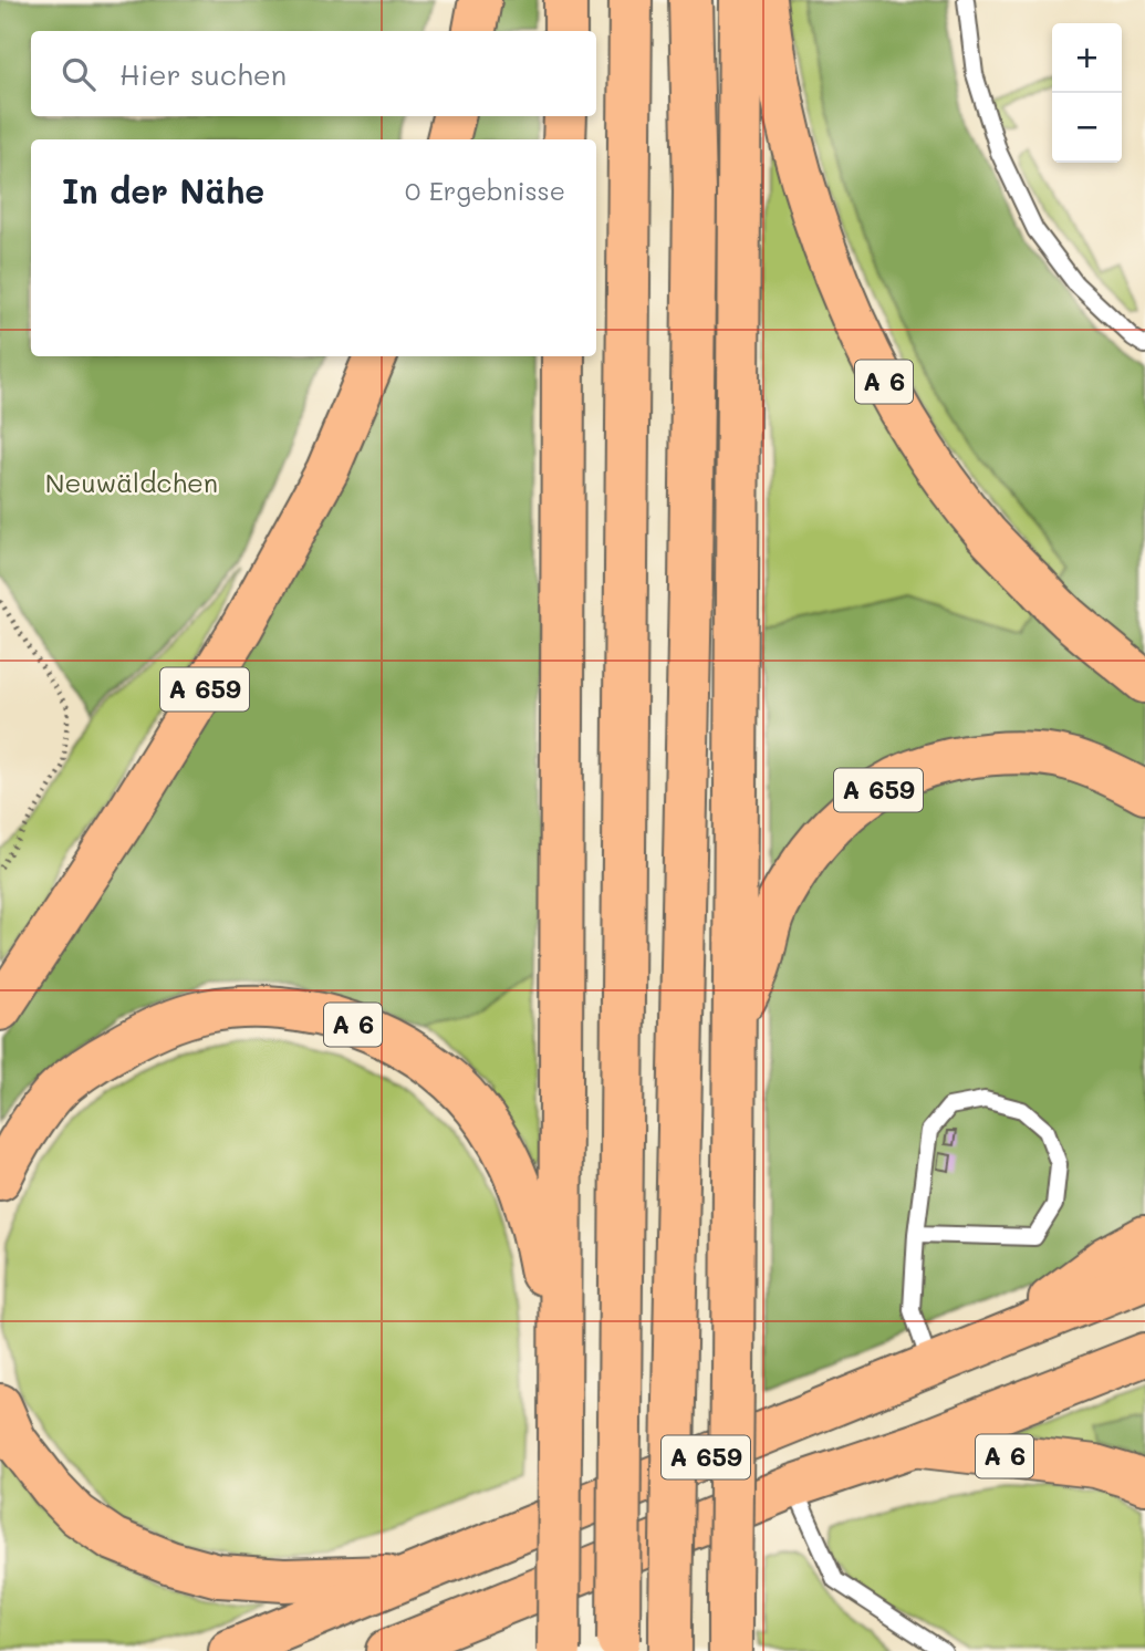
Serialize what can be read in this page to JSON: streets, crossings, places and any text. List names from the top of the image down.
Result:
{
  "streets": {
    "highway": ["A 6", "A 659"]
  },
  "crossings": [
    ["A 6", "A 659"]
  ],
  "parks": ["Neuwäldchen"],
  "page": {
    "map_buttons": ["+", "−"],
    "search": "Hier suchen",
    "heading": ["In der Nähe", "0 Ergebnisse"]
  }
}
